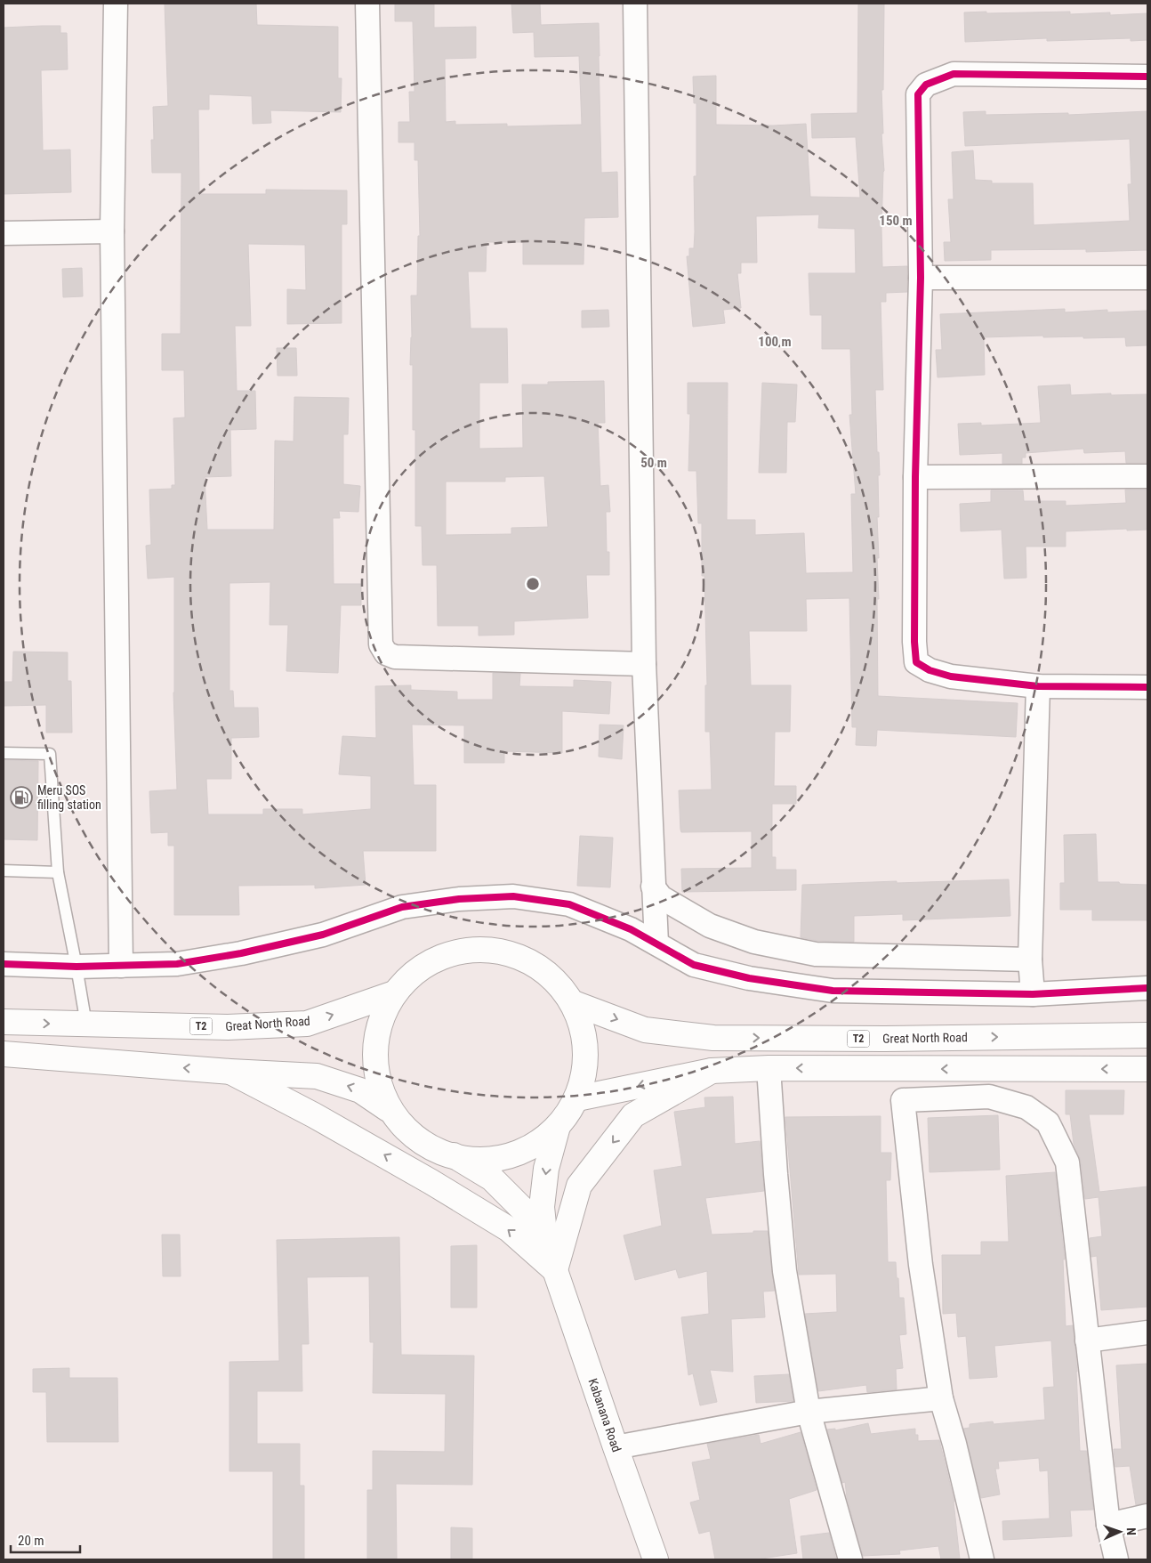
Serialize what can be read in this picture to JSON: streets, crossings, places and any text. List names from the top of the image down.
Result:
{
  "streets": {
    "main road": ["Great North Road", "T2", "Kabanana Road"]
  },
  "crossings": [
    ["Great North Road", "T2"]
  ],
  "places": {
    "fuel station": ["Meru SOS filling station"]
  },
  "scale_bar": "20 m",
  "north": "right",
  "rings": ["150 m", "100 m", "50 m"]
}
